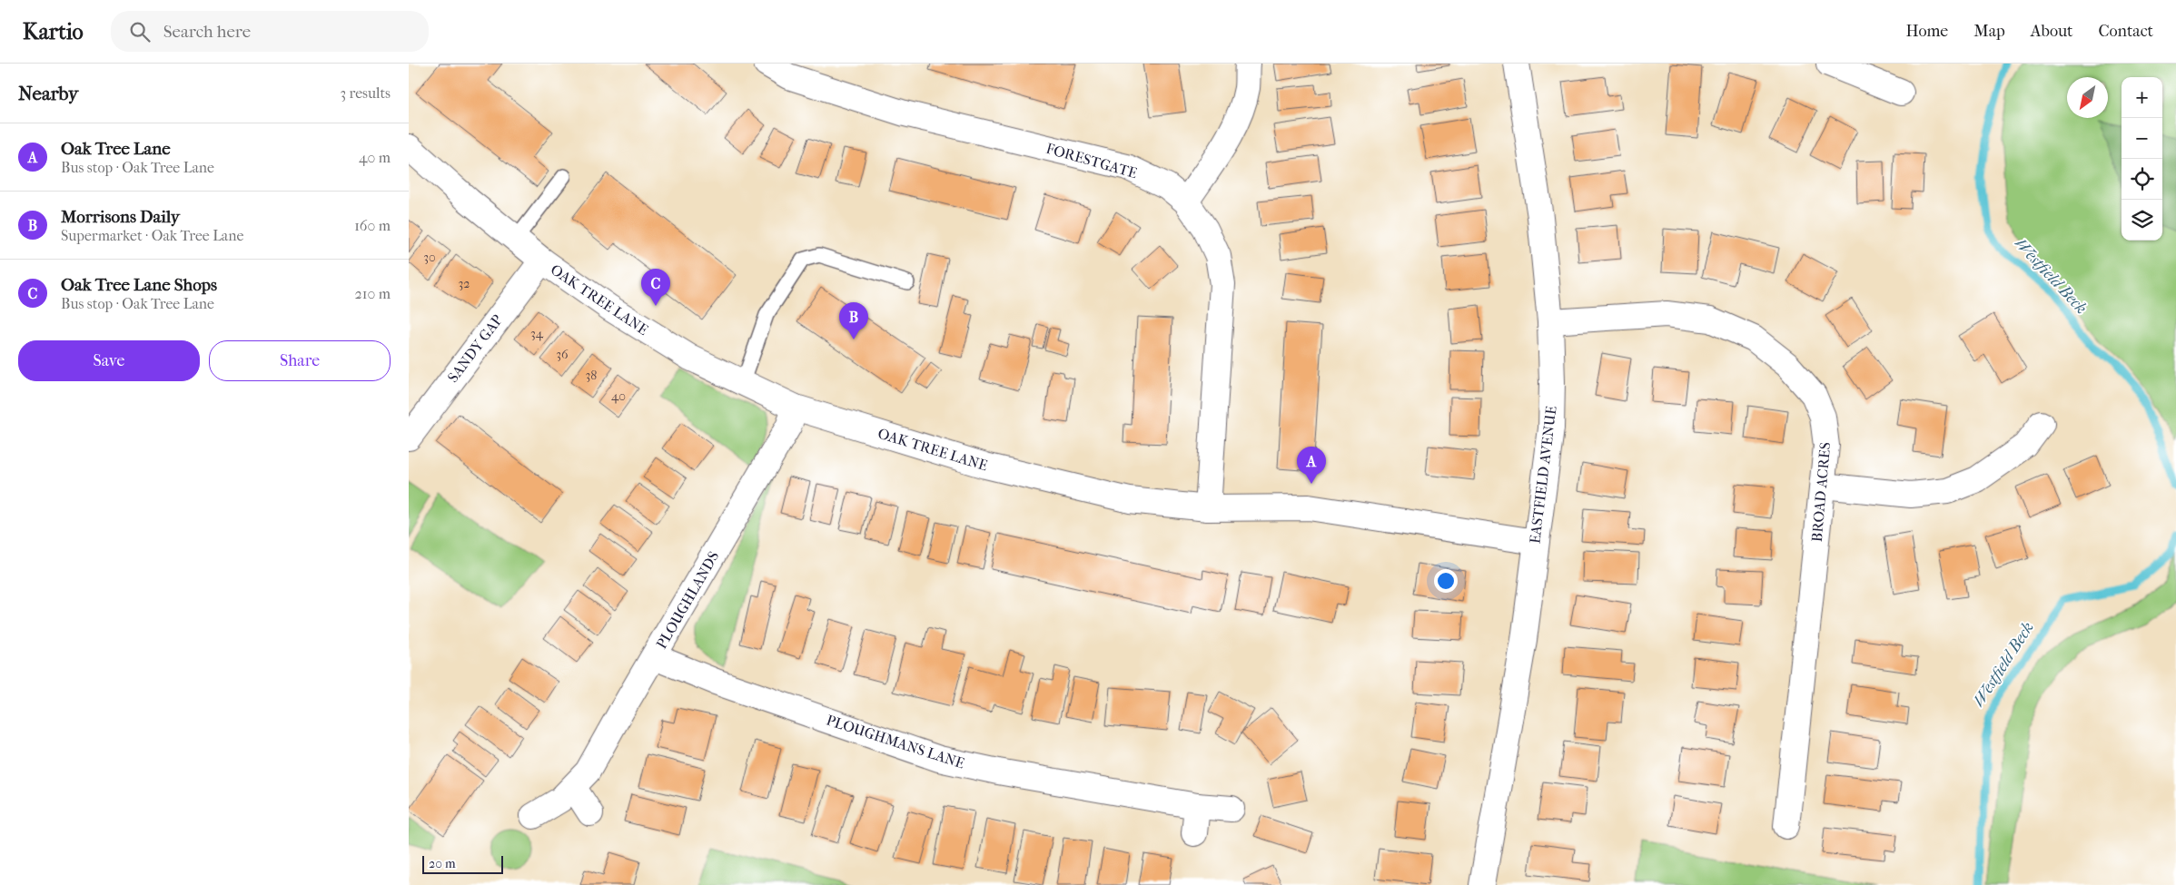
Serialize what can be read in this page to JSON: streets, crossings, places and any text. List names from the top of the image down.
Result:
{
  "streets": {
    "street": [
      "FORESTGATE",
      "OAK TREE LANE",
      "SANDY GAP",
      "EASTFIELD AVENUE",
      "BROAD ACRES",
      "PLOUGHLANDS",
      "PLOUGHMANS LANE"
    ]
  },
  "crossings": [
    ["FORESTGATE", "OAK TREE LANE"],
    ["OAK TREE LANE", "SANDY GAP"],
    ["OAK TREE LANE", "EASTFIELD AVENUE"],
    ["OAK TREE LANE", "PLOUGHLANDS"],
    ["EASTFIELD AVENUE", "BROAD ACRES"],
    ["PLOUGHLANDS", "PLOUGHMANS LANE"]
  ],
  "water": ["Westfield Beck"],
  "house_numbers": [
    "30",
    "32",
    "34",
    "36",
    "38",
    "40"
  ],
  "scale_bar": "20 m",
  "north": "bottom left",
  "page": {
    "header": "Kartio",
    "search": "Search here",
    "nav": [
      "Home",
      "Map",
      "About",
      "Contact"
    ],
    "heading": ["Nearby", "3 results"],
    "map_buttons": ["+", "−"],
    "list": [
      {
        "mark": "A",
        "name": "Oak Tree Lane",
        "note": "Bus stop · Oak Tree Lane",
        "value": "40 m"
      },
      {
        "mark": "B",
        "name": "Morrisons Daily",
        "note": "Supermarket · Oak Tree Lane",
        "value": "160 m"
      },
      {
        "mark": "C",
        "name": "Oak Tree Lane Shops",
        "note": "Bus stop · Oak Tree Lane",
        "value": "210 m"
      }
    ],
    "pins": ["C", "B", "A"],
    "buttons": ["Save", "Share"],
    "scale": "20 m"
  }
}
